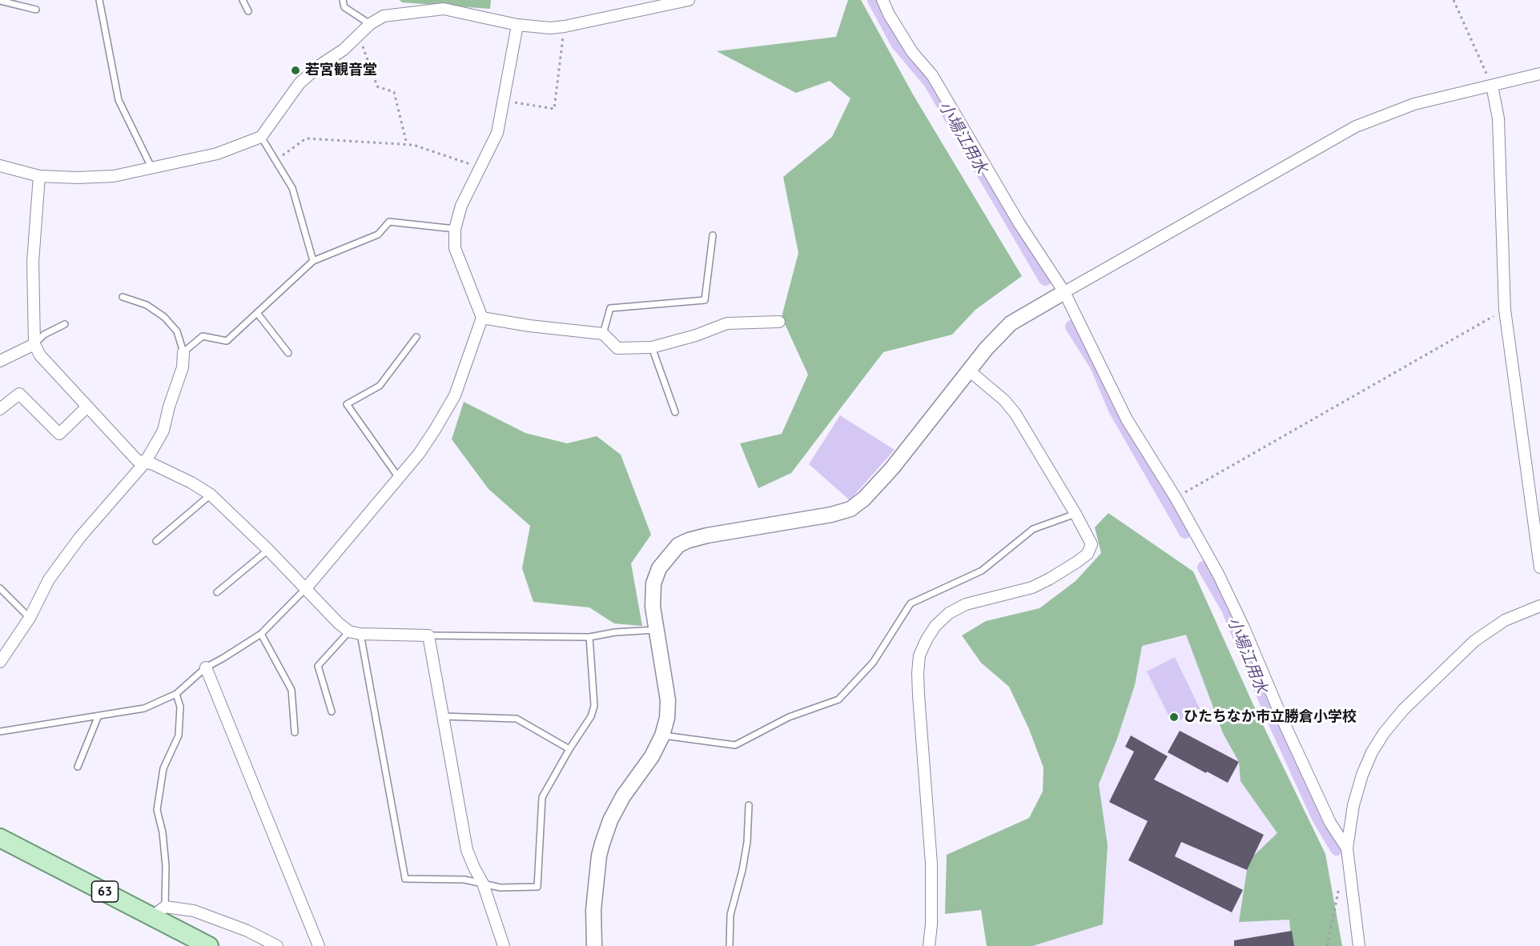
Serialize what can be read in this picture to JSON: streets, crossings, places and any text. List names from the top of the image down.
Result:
{
  "streets": {
    "main road": ["63"]
  },
  "water": ["小場江用水"],
  "places": ["若宮観音堂", "ひたちなか市立勝倉小学校"]
}
